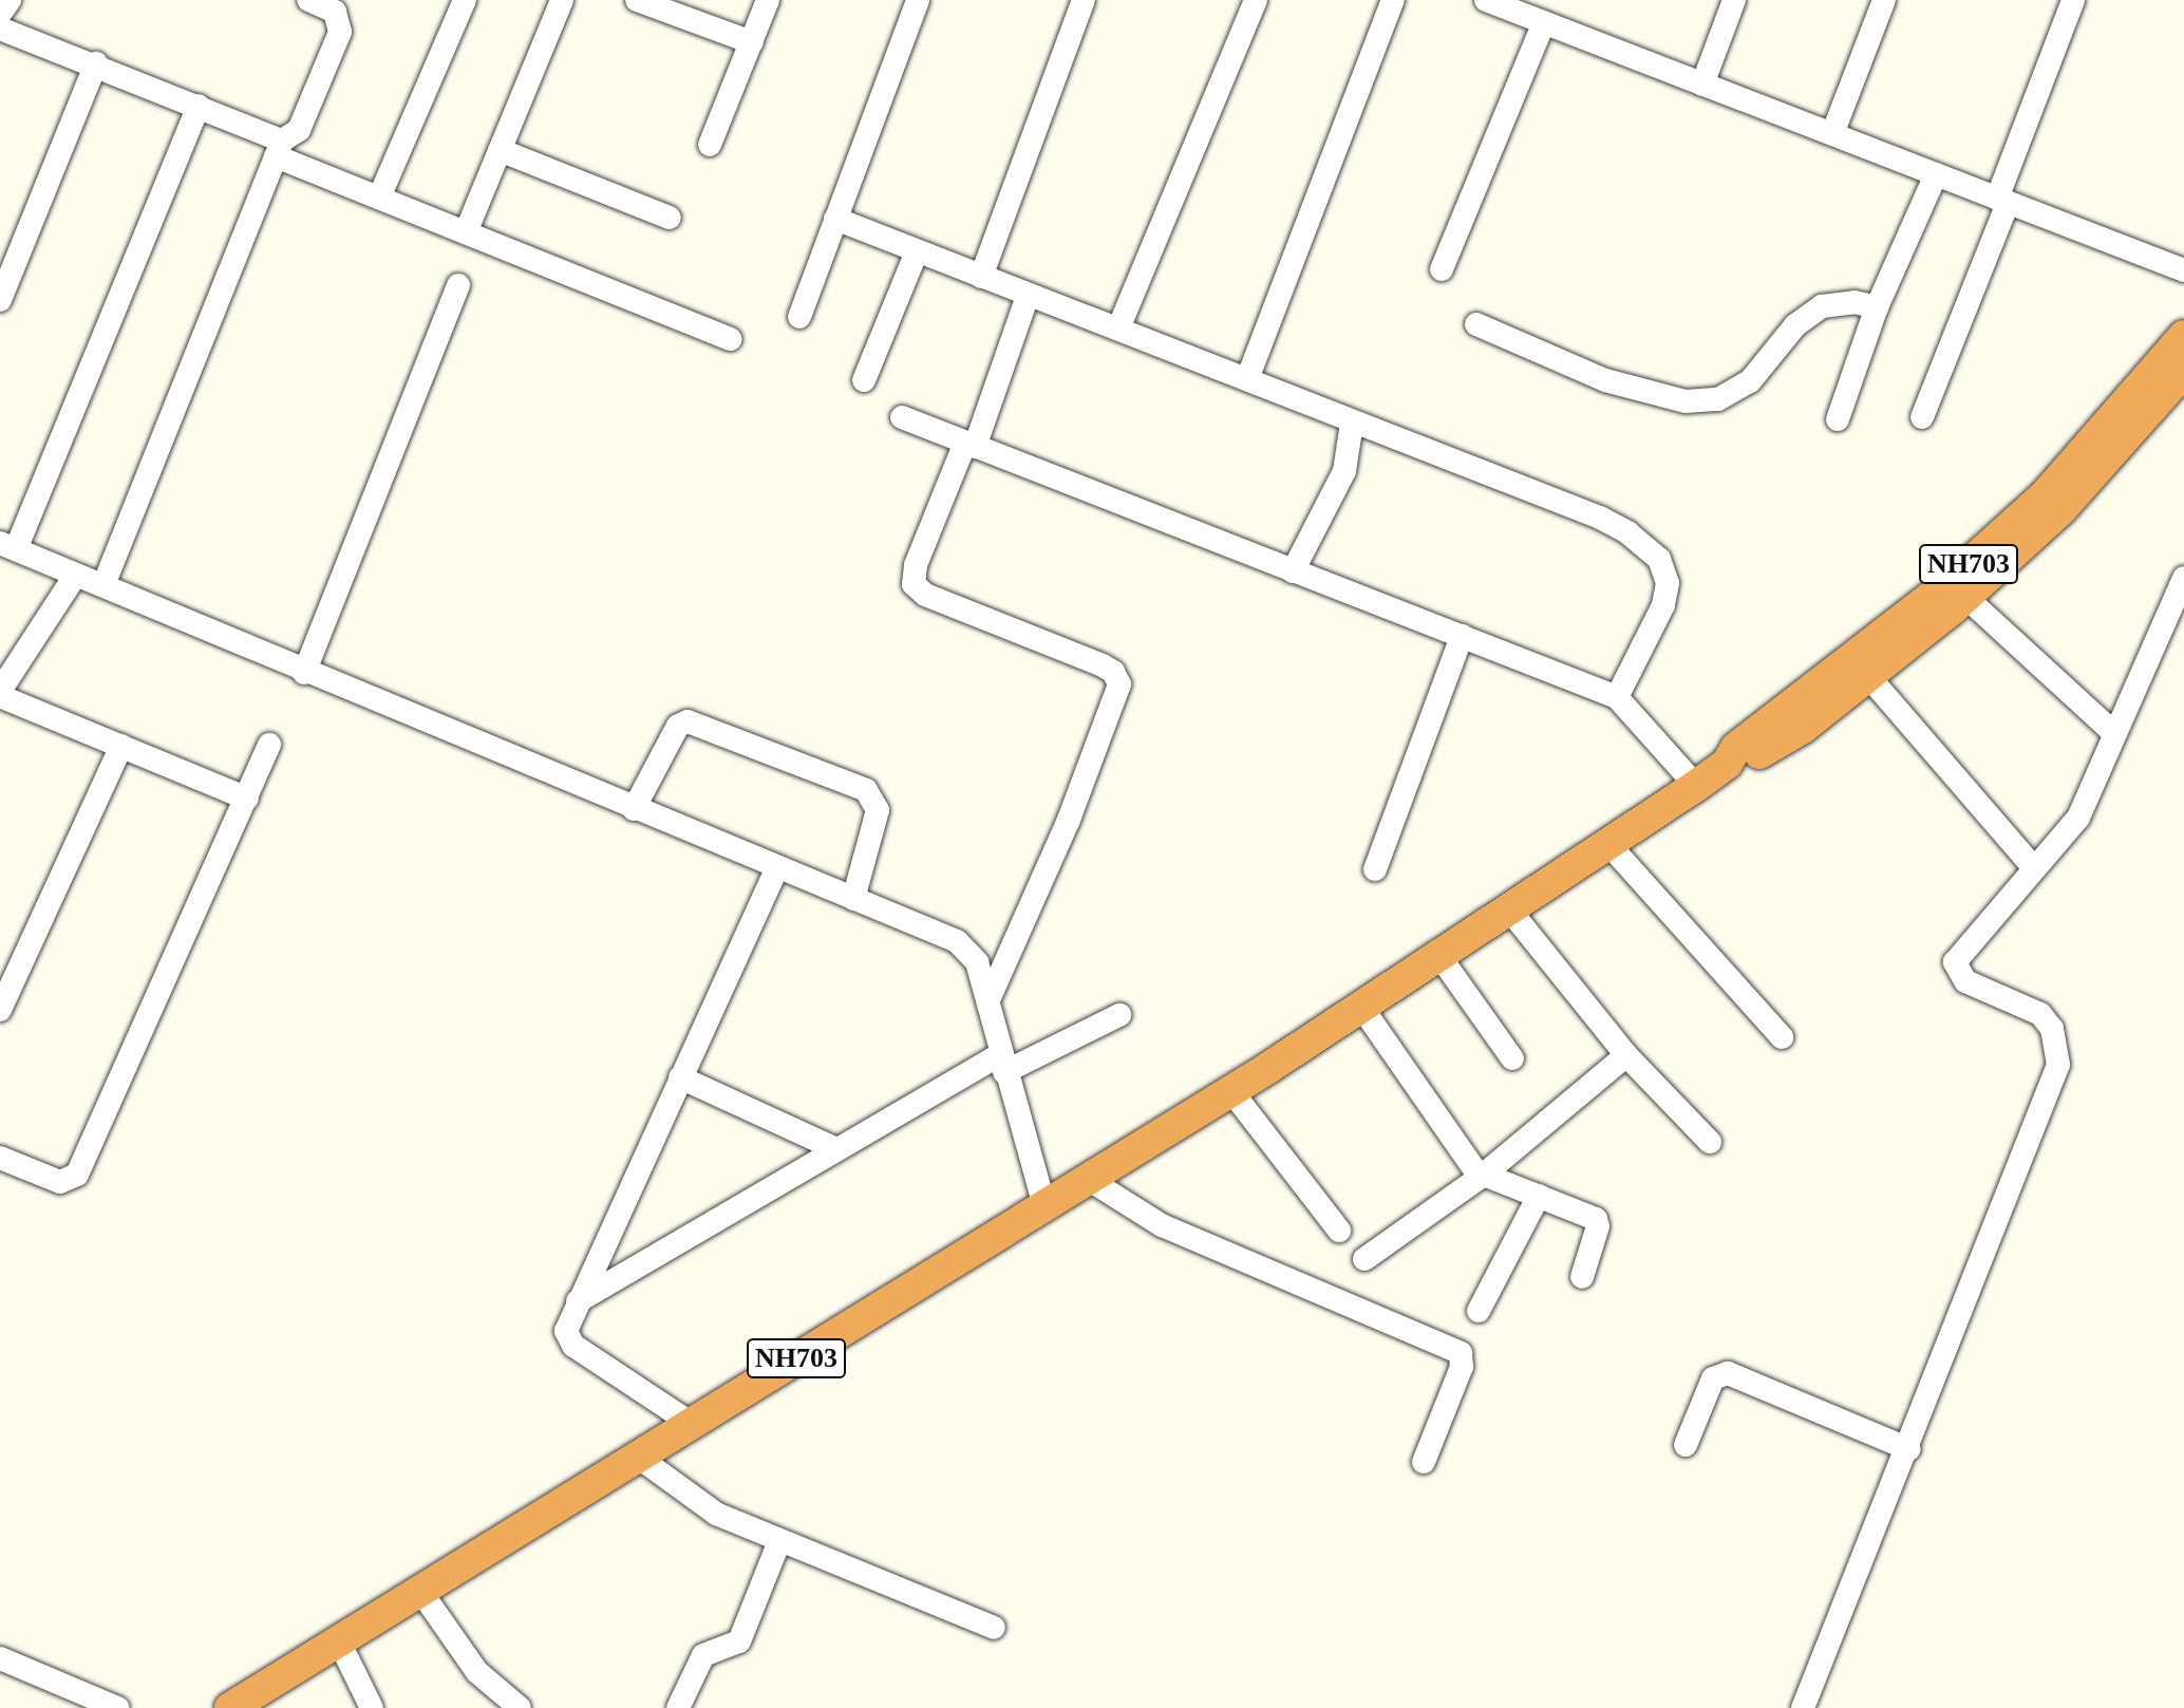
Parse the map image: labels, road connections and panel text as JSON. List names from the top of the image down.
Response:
{
  "streets": {
    "highway": ["NH703"]
  }
}
